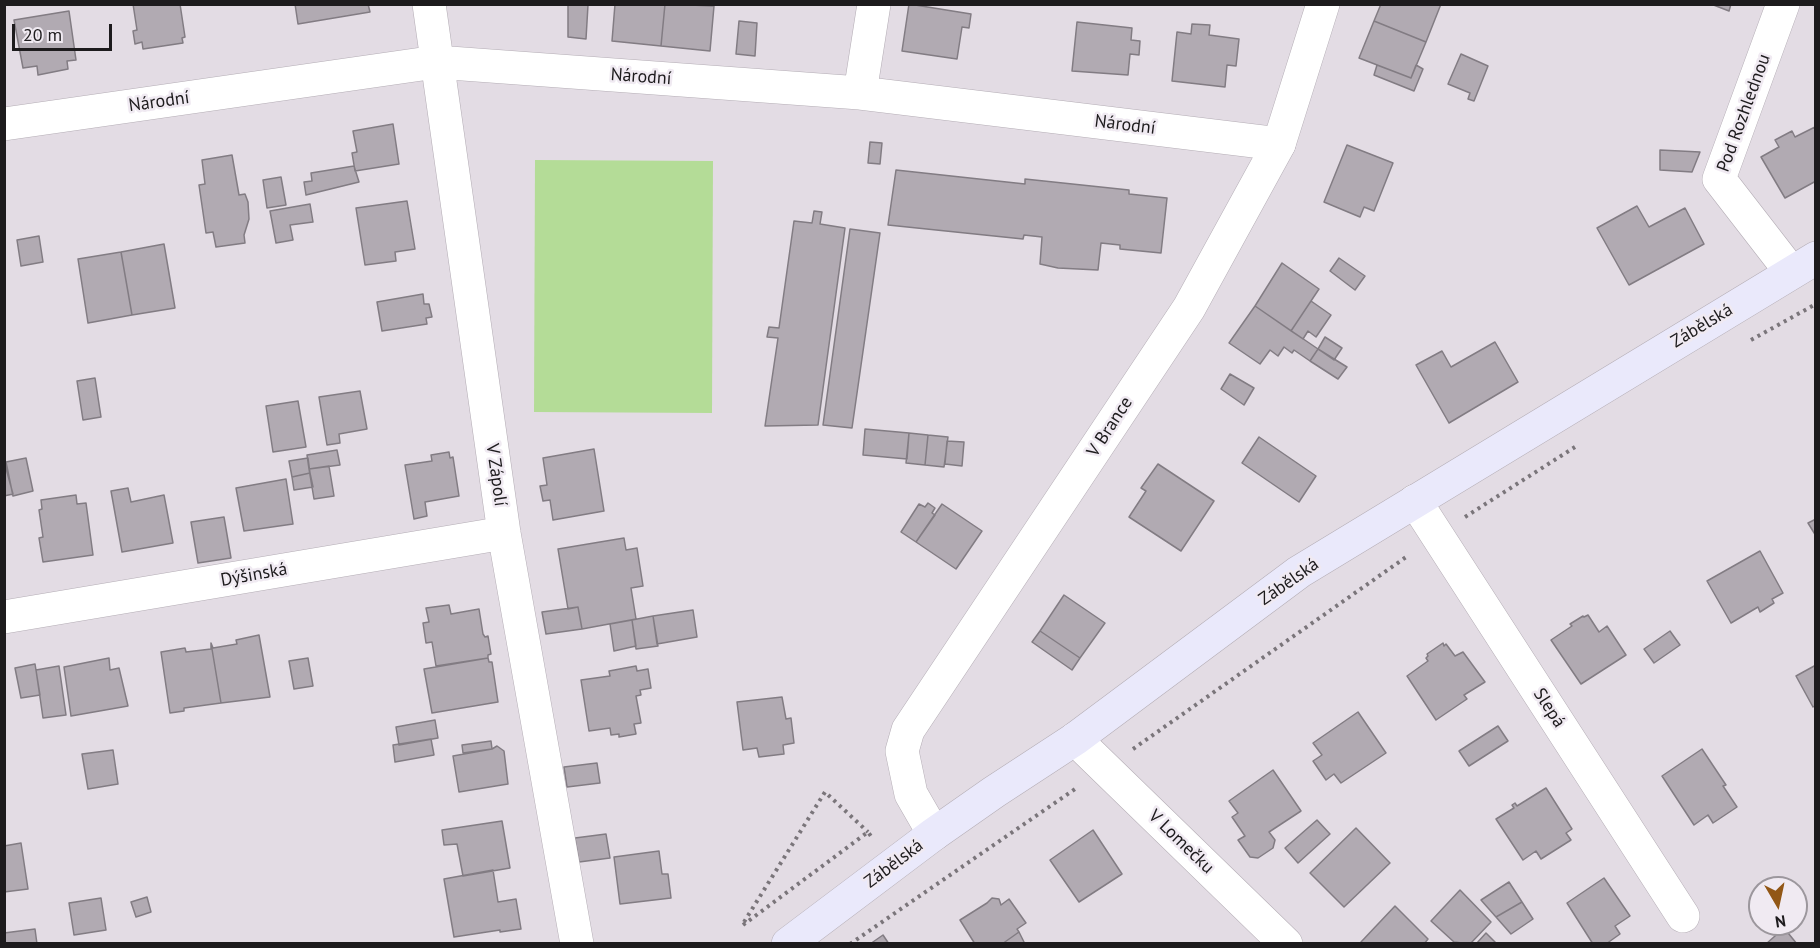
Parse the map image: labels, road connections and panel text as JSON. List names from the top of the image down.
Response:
{
  "streets": {
    "main road": ["Zábělská"],
    "street": [
      "Národní",
      "Pod Rozhlednou",
      "V Brance",
      "V Zápolí",
      "Dýšinská",
      "Slepá",
      "V Lomečku"
    ]
  },
  "crossings": [
    ["Národní", "V Brance"],
    ["Národní", "V Zápolí"],
    ["Pod Rozhlednou", "Zábělská"],
    ["Zábělská", "V Brance"],
    ["Zábělská", "Slepá"],
    ["Zábělská", "V Lomečku"],
    ["V Zápolí", "Dýšinská"]
  ],
  "scale_bar": "20 m",
  "north": "bottom"
}
